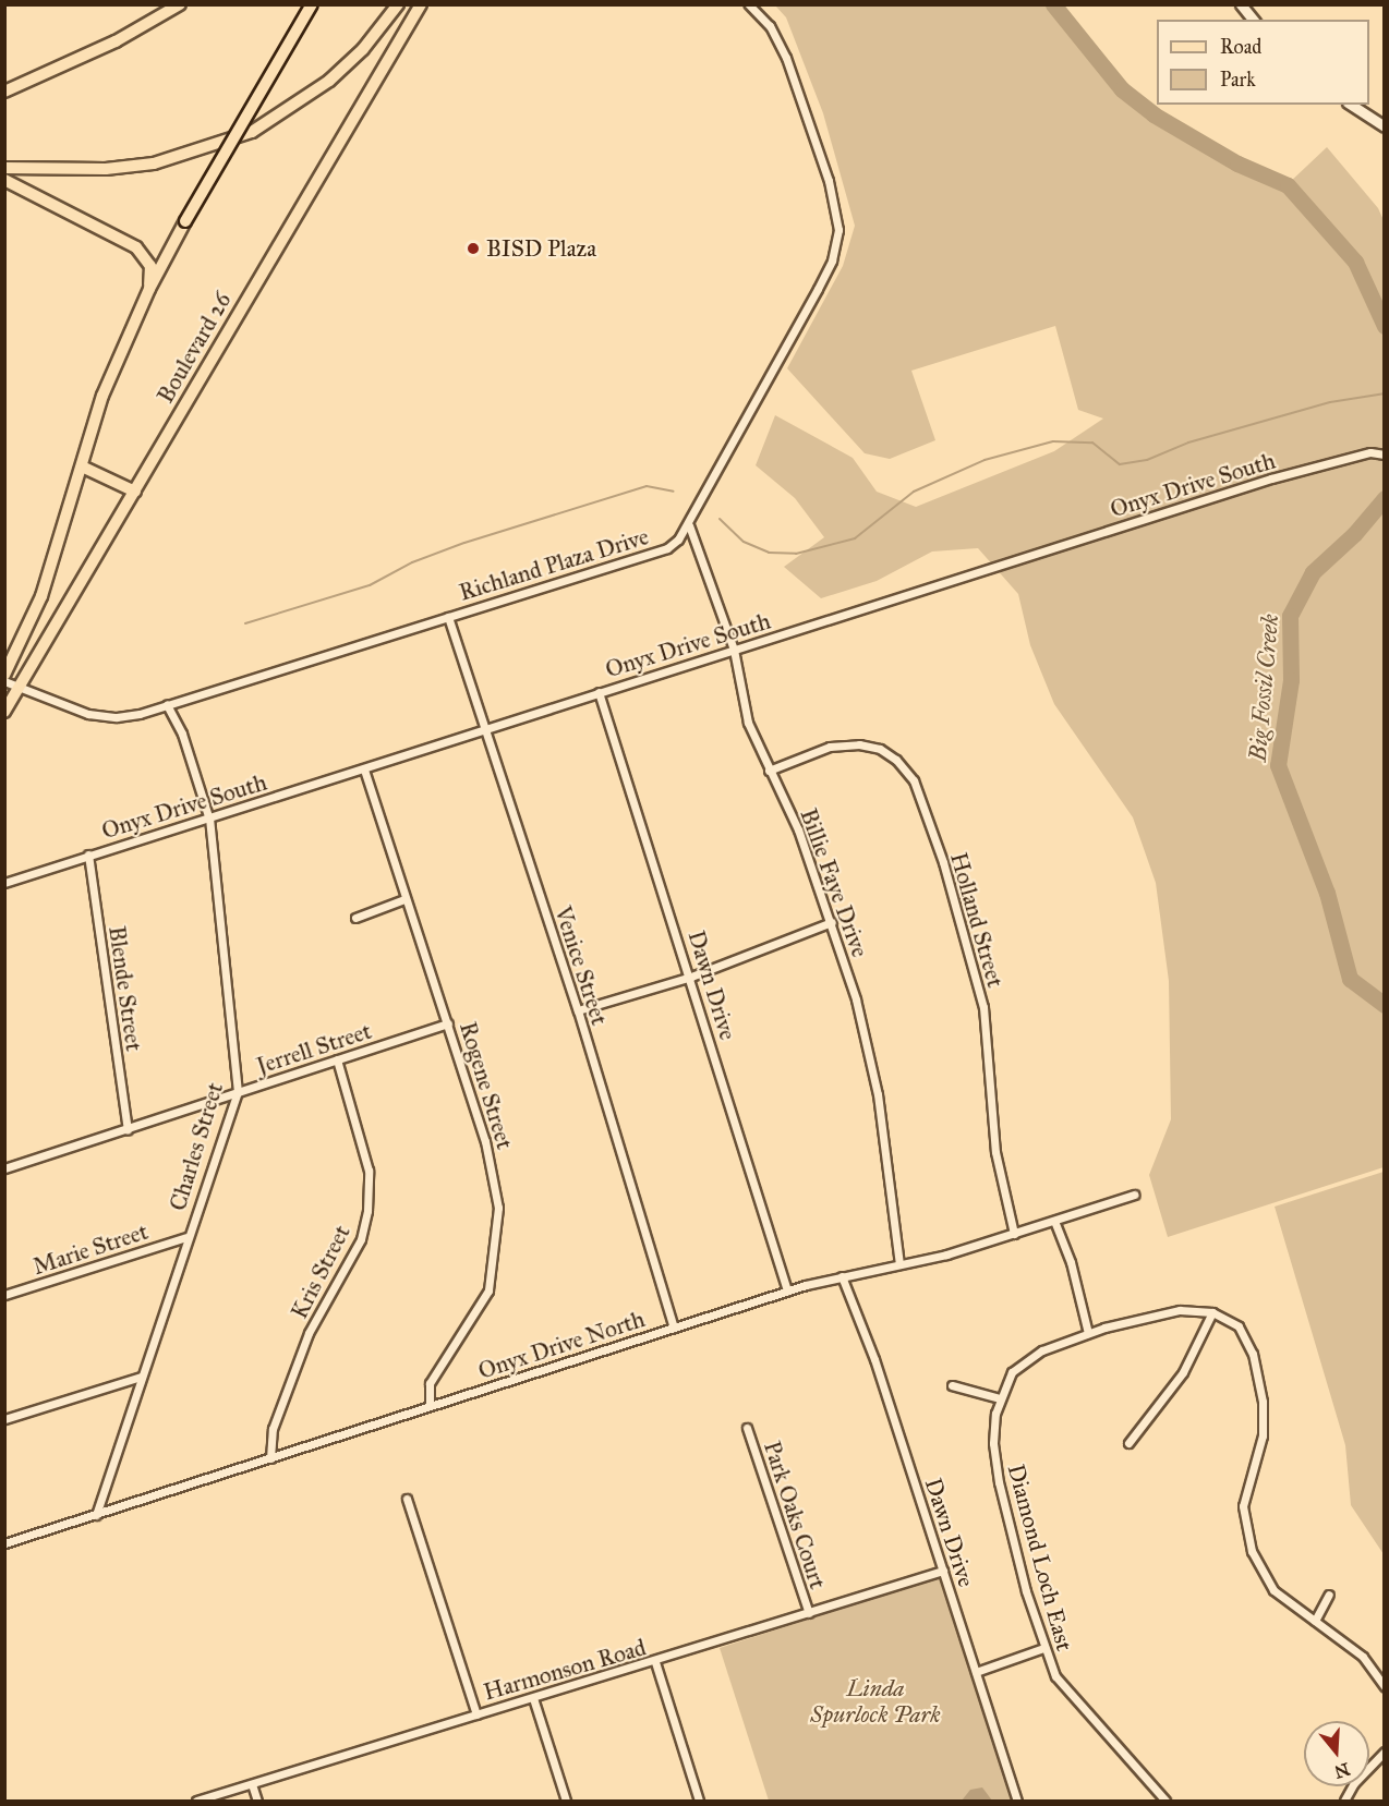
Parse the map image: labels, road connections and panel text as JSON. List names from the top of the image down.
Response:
{
  "streets": {
    "main road": ["Boulevard 26"],
    "street": [
      "Onyx Drive South",
      "Richland Plaza Drive",
      "Billie Faye Drive",
      "Holland Street",
      "Venice Street",
      "Dawn Drive",
      "Blende Street",
      "Jerrell Street",
      "Rogene Street",
      "Charles Street",
      "Marie Street",
      "Kris Street",
      "Onyx Drive North",
      "Park Oaks Court",
      "Diamond Loch East",
      "Harmonson Road"
    ]
  },
  "crossings": [
    ["Boulevard 26", "Richland Plaza Drive"],
    ["Onyx Drive South", "Billie Faye Drive"],
    ["Onyx Drive South", "Venice Street"],
    ["Onyx Drive South", "Dawn Drive"],
    ["Onyx Drive South", "Blende Street"],
    ["Onyx Drive South", "Rogene Street"],
    ["Onyx Drive South", "Charles Street"],
    ["Richland Plaza Drive", "Billie Faye Drive"],
    ["Richland Plaza Drive", "Venice Street"],
    ["Richland Plaza Drive", "Charles Street"],
    ["Billie Faye Drive", "Holland Street"],
    ["Billie Faye Drive", "Onyx Drive North"],
    ["Holland Street", "Onyx Drive North"],
    ["Venice Street", "Onyx Drive North"],
    ["Dawn Drive", "Onyx Drive North"],
    ["Dawn Drive", "Harmonson Road"],
    ["Blende Street", "Jerrell Street"],
    ["Jerrell Street", "Rogene Street"],
    ["Jerrell Street", "Charles Street"],
    ["Jerrell Street", "Kris Street"],
    ["Rogene Street", "Onyx Drive North"],
    ["Charles Street", "Marie Street"],
    ["Charles Street", "Onyx Drive North"],
    ["Kris Street", "Onyx Drive North"],
    ["Park Oaks Court", "Harmonson Road"]
  ],
  "water": ["Big Fossil Creek"],
  "parks": ["Linda Spurlock Park"],
  "places": ["BISD Plaza"],
  "legend": ["Road", "Park"],
  "north": "bottom"
}
